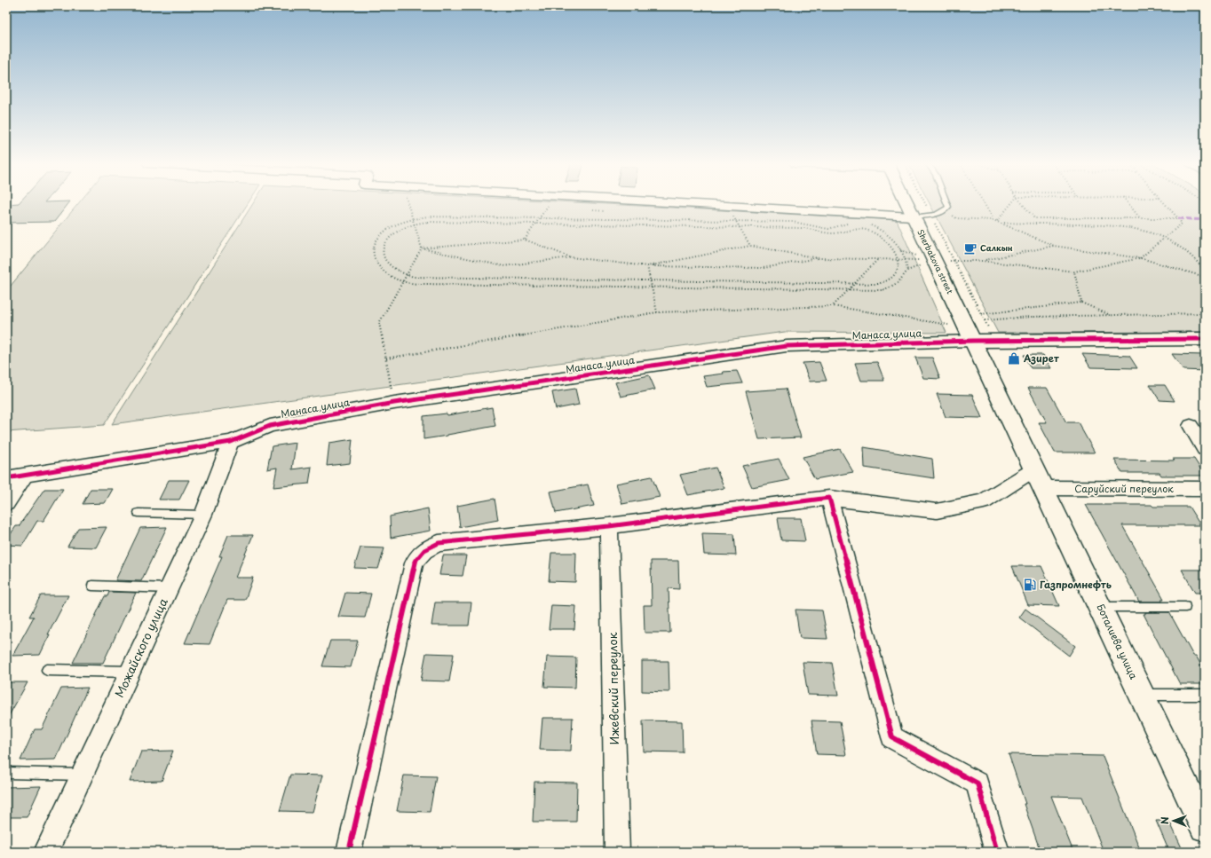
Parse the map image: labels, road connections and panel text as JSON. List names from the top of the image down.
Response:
{
  "streets": {
    "street": [
      "Sherbakova street",
      "Манаса улица",
      "Саруйский переулок",
      "Боталиева улица",
      "Можайского улица",
      "Ижевский переулок"
    ]
  },
  "crossings": [
    ["Sherbakova street", "Манаса улица"],
    ["Sherbakova street", "Боталиева улица"],
    ["Манаса улица", "Боталиева улица"],
    ["Манаса улица", "Можайского улица"],
    ["Саруйский переулок", "Боталиева улица"]
  ],
  "places": {
    "cafe": ["Салкын"],
    "shop": ["Азирет"],
    "fuel station": ["Газпромнефть"]
  },
  "north": "left"
}
